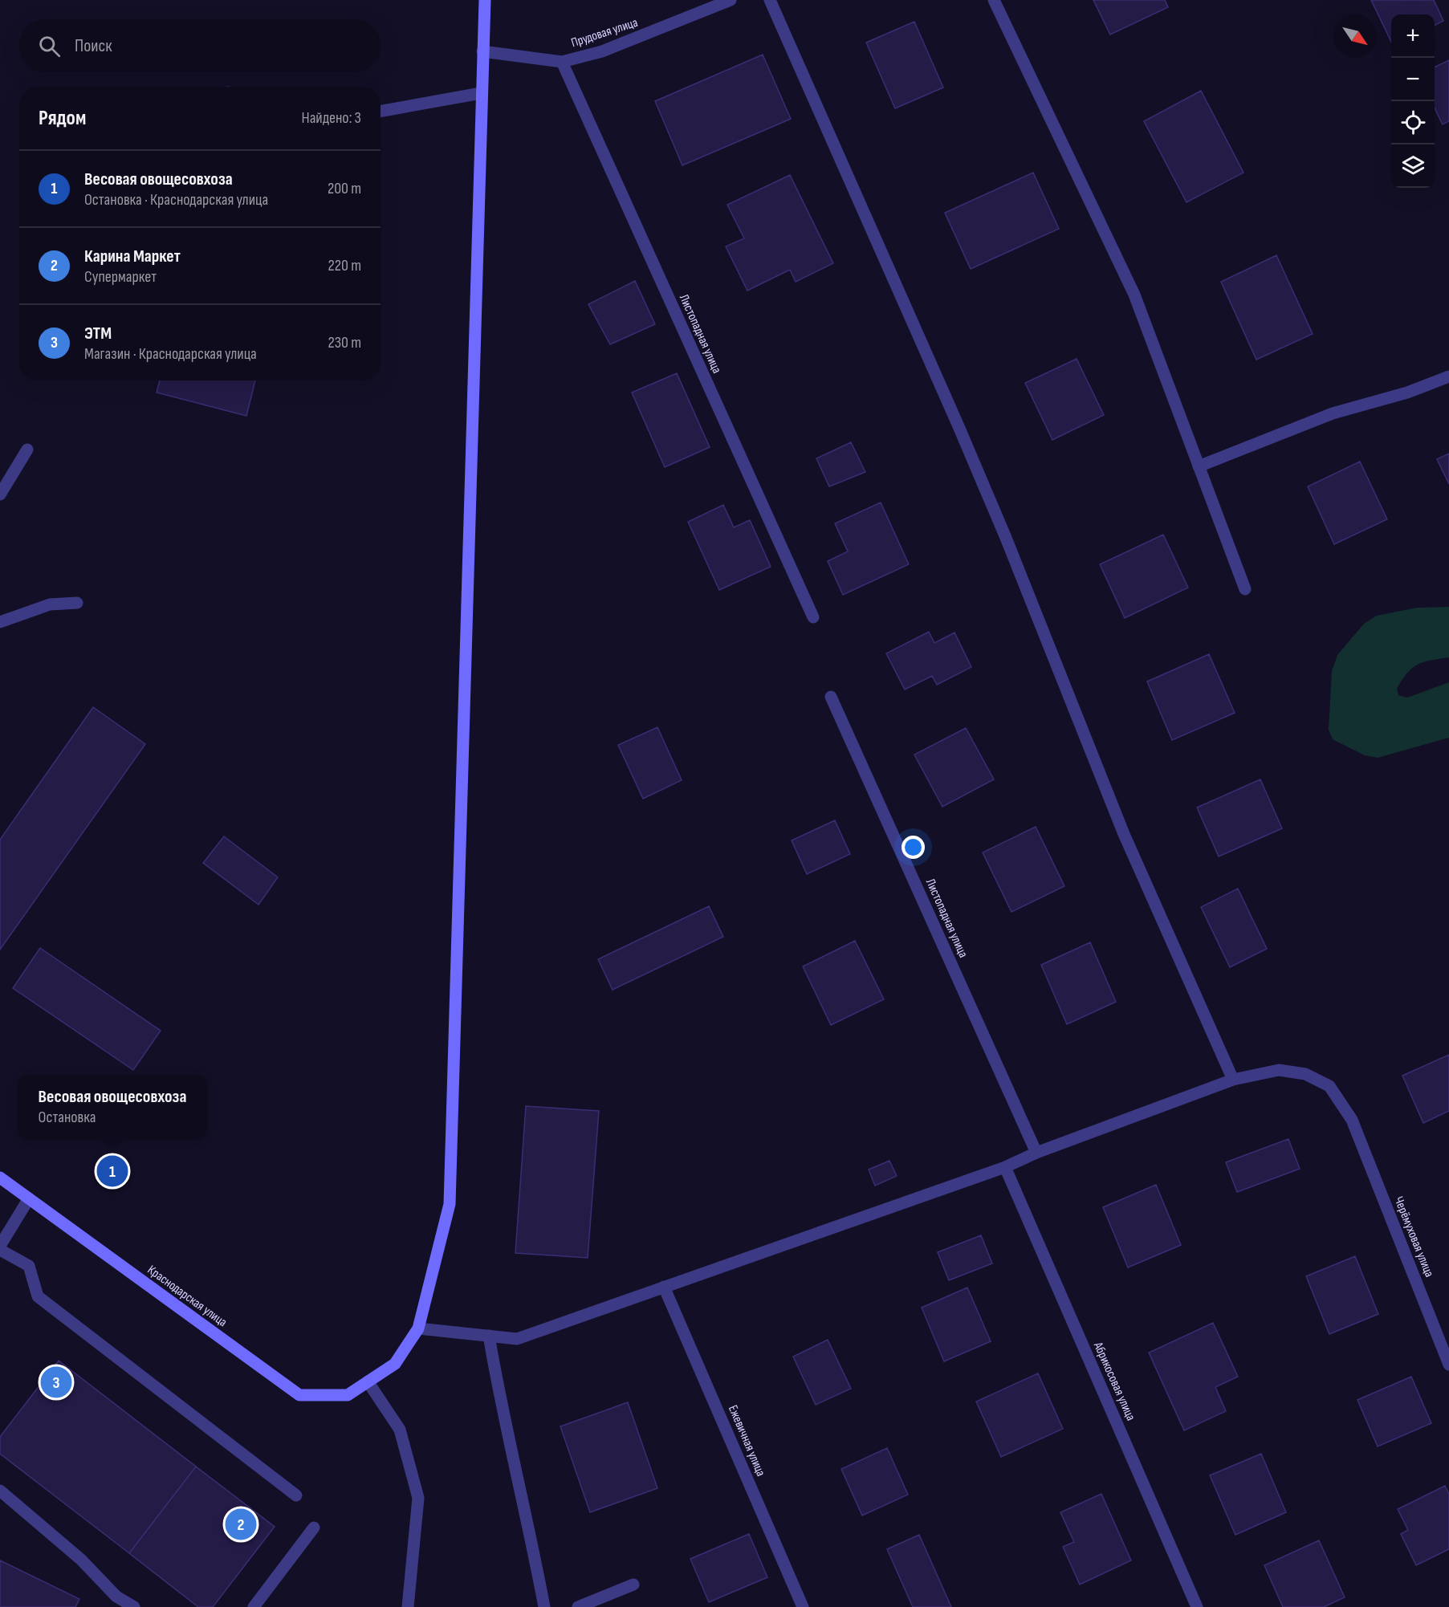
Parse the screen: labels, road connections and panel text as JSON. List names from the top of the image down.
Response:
{
  "streets": {
    "street": [
      "Прудовая улица",
      "Листопадная улица",
      "Черёмуховая улица",
      "Краснодарская улица",
      "Абрикосовая улица",
      "Ежевичная улица"
    ]
  },
  "crossings": [
    ["Прудовая улица", "Листопадная улица"],
    ["Прудовая улица", "Краснодарская улица"],
    ["Листопадная улица", "Черёмуховая улица"],
    ["Черёмуховая улица", "Краснодарская улица"],
    ["Черёмуховая улица", "Абрикосовая улица"],
    ["Черёмуховая улица", "Ежевичная улица"]
  ],
  "north": "bottom right",
  "page": {
    "map_buttons": ["+", "−"],
    "search": "Поиск",
    "heading": ["Рядом", "Найдено: 3"],
    "list": [
      {
        "mark": "1",
        "name": "Весовая овощесовхоза",
        "note": "Остановка · Краснодарская улица",
        "value": "200 m"
      },
      {
        "mark": "2",
        "name": "Карина Маркет",
        "note": "Супермаркет",
        "value": "220 m"
      },
      {
        "mark": "3",
        "name": "ЭТМ",
        "note": "Магазин · Краснодарская улица",
        "value": "230 m"
      }
    ],
    "popup": ["Весовая овощесовхоза", "Остановка"],
    "pins": ["1", "3", "2"]
  }
}
